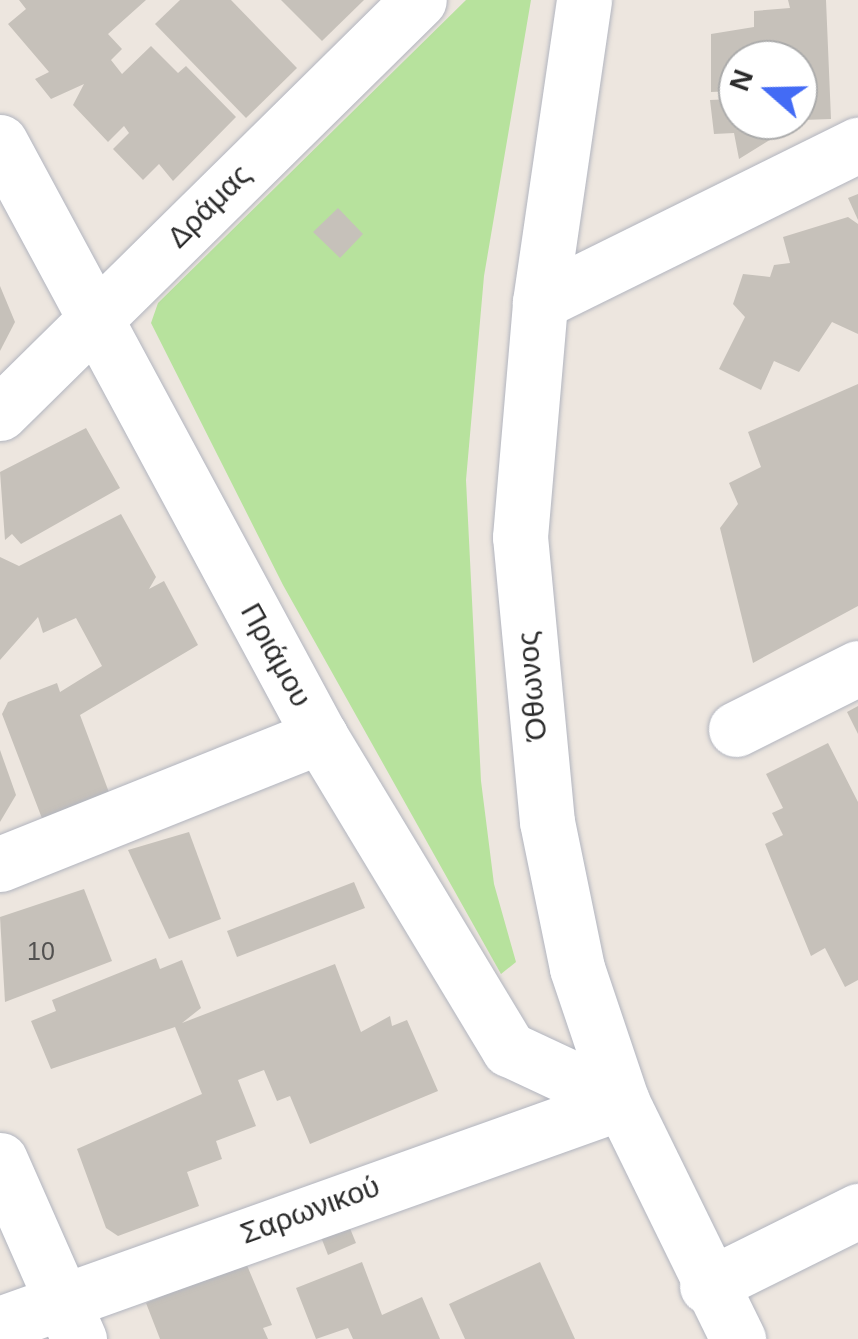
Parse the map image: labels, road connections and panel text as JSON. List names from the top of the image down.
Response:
{
  "streets": {
    "street": [
      "Δράμας",
      "Πριάμου",
      "Όθωνος",
      "Σαρωνικού"
    ]
  },
  "crossings": [
    ["Δράμας", "Πριάμου"],
    ["Πριάμου", "Όθωνος"],
    ["Πριάμου", "Σαρωνικού"],
    ["Όθωνος", "Σαρωνικού"]
  ],
  "house_numbers": ["10"],
  "north": "left"
}
